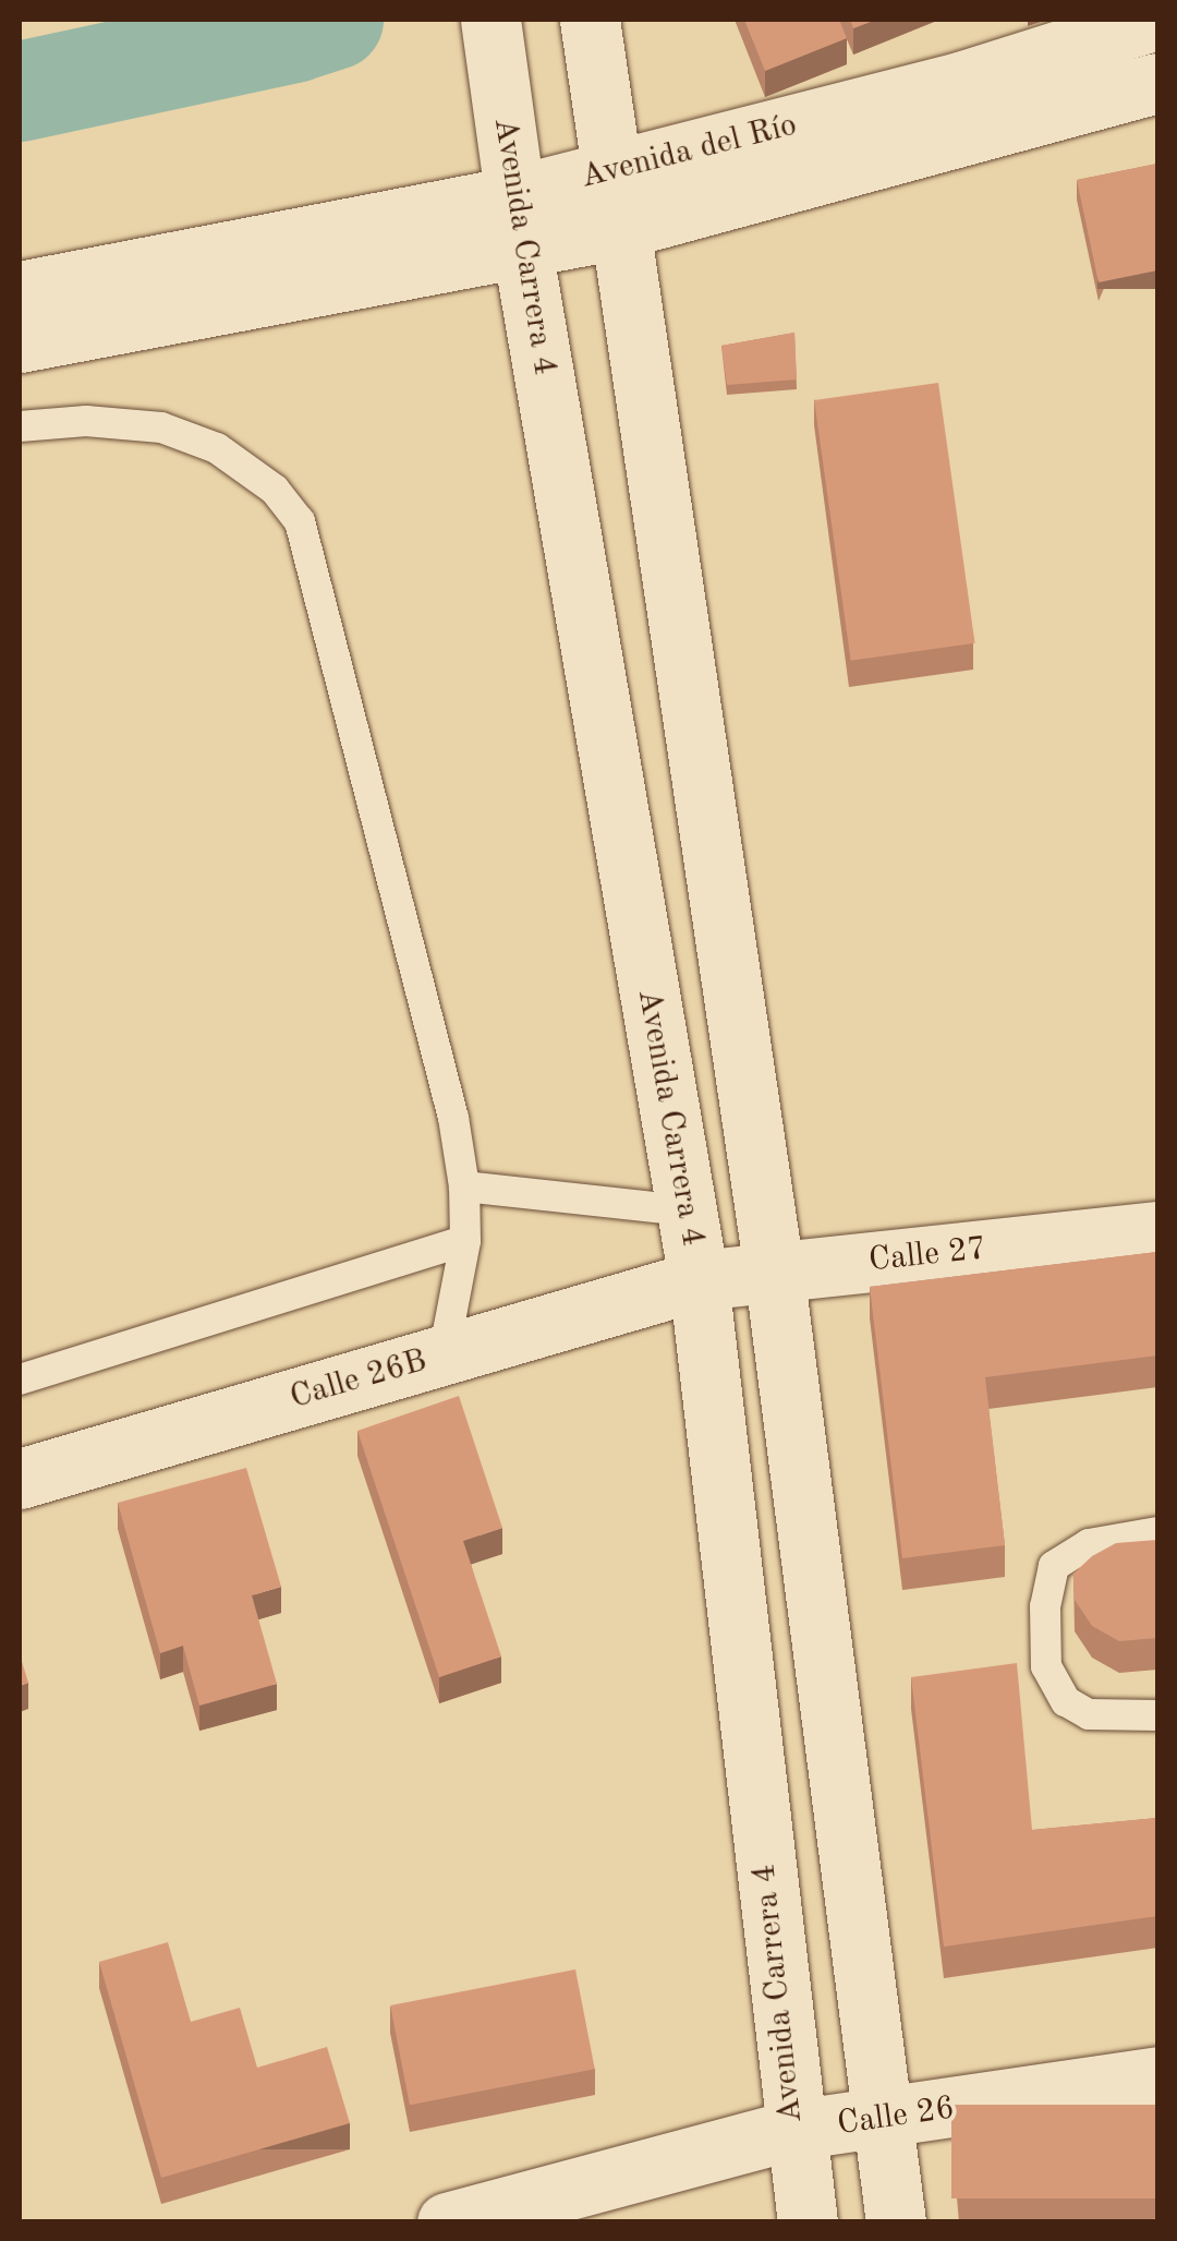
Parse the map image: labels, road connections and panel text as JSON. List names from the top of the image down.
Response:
{
  "streets": {
    "main road": [
      "Avenida del Río",
      "Avenida Carrera 4",
      "Calle 27",
      "Calle 26B",
      "Calle 26"
    ]
  },
  "crossings": [
    ["Avenida del Río", "Avenida Carrera 4"],
    ["Avenida Carrera 4", "Calle 27"],
    ["Avenida Carrera 4", "Calle 26B"],
    ["Avenida Carrera 4", "Calle 26"],
    ["Calle 27", "Calle 26B"]
  ]
}
